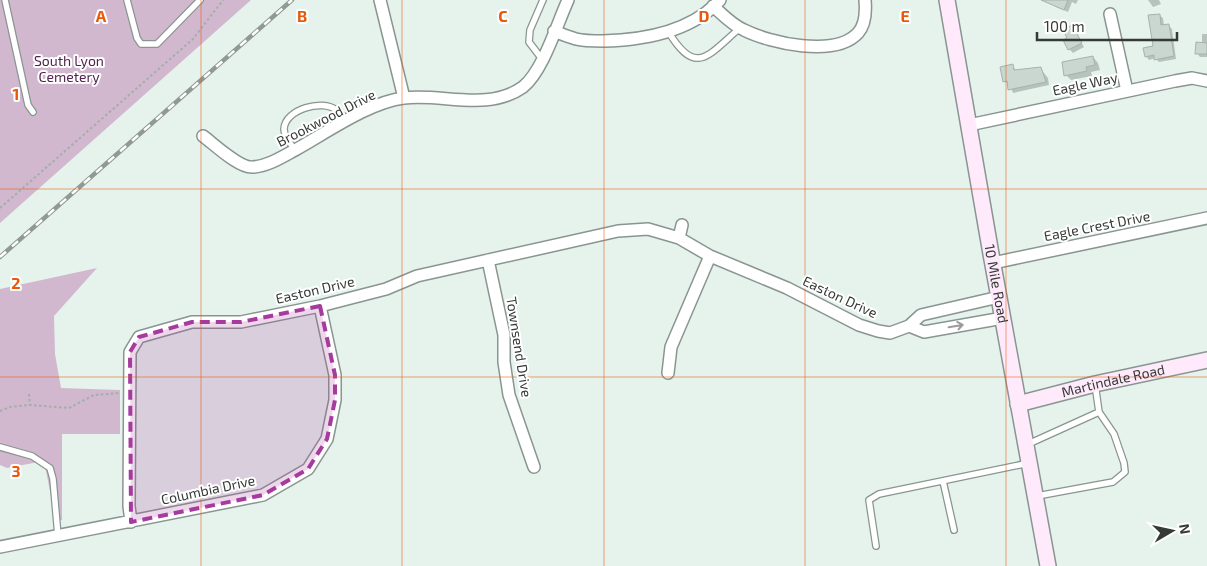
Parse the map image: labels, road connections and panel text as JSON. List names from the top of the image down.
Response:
{
  "streets": {
    "main road": ["10 Mile Road", "Martindale Road"],
    "street": [
      "Eagle Way",
      "Brookwood Drive",
      "Eagle Crest Drive",
      "Easton Drive",
      "Townsend Drive",
      "Columbia Drive"
    ]
  },
  "crossings": [
    ["Eagle Way", "10 Mile Road"],
    ["Eagle Crest Drive", "10 Mile Road"],
    ["10 Mile Road", "Easton Drive"],
    ["10 Mile Road", "Martindale Road"],
    ["Easton Drive", "Townsend Drive"],
    ["Easton Drive", "Columbia Drive"]
  ],
  "parks": ["South Lyon Cemetery"],
  "scale_bar": "100 m",
  "north": "right",
  "grid": {
    "columns": [
      "A",
      "B",
      "C",
      "D",
      "E"
    ],
    "rows": ["1", "2", "3"]
  }
}
